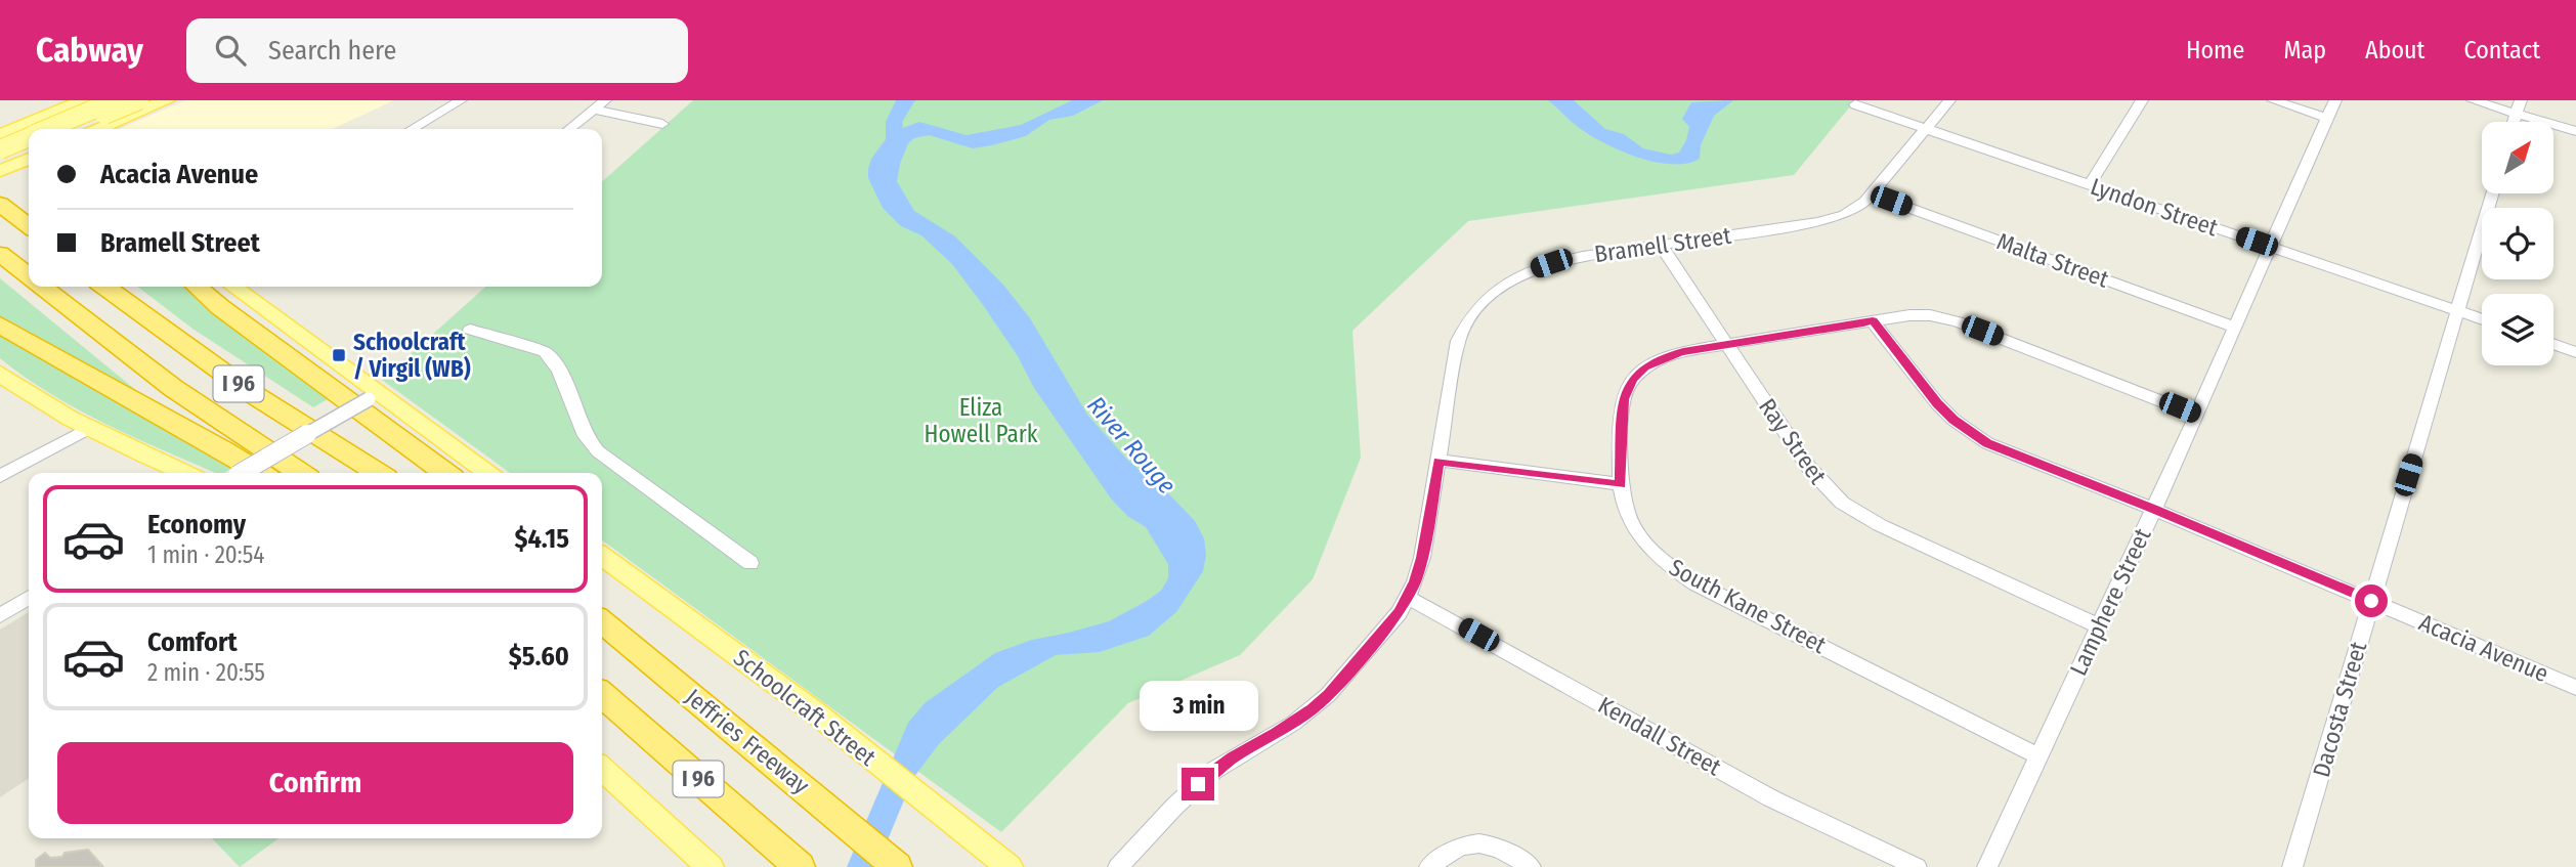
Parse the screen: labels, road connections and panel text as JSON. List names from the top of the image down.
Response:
{
  "streets": {
    "highway": ["I 96", "Jeffries Freeway"],
    "main road": ["Schoolcraft Street"],
    "street": [
      "Lyndon Street",
      "Bramell Street",
      "Malta Street",
      "Ray Street",
      "Lamphere Street",
      "South Kane Street",
      "Acacia Avenue",
      "Dacosta Street",
      "Kendall Street"
    ]
  },
  "crossings": [
    ["Lyndon Street", "Bramell Street"],
    ["Lyndon Street", "Lamphere Street"],
    ["Lyndon Street", "Dacosta Street"],
    ["Bramell Street", "Malta Street"],
    ["Bramell Street", "Ray Street"],
    ["Bramell Street", "Kendall Street"],
    ["Malta Street", "Lamphere Street"],
    ["Ray Street", "Lamphere Street"],
    ["Ray Street", "South Kane Street"],
    ["Lamphere Street", "South Kane Street"],
    ["Lamphere Street", "Acacia Avenue"],
    ["South Kane Street", "Acacia Avenue"],
    ["Acacia Avenue", "Dacosta Street"]
  ],
  "water": ["River Rouge"],
  "parks": ["Eliza Howell Park"],
  "places": {
    "transit": ["Schoolcraft / Virgil (WB)"]
  },
  "north": "top right",
  "page": {
    "header": "Cabway",
    "search": "Search here",
    "nav": [
      "Home",
      "Map",
      "About",
      "Contact"
    ],
    "banner": ["Acacia Avenue", "Bramell Street"],
    "list": [
      {
        "name": "Economy",
        "note": "1 min · 20:54",
        "value": "$4.15"
      },
      {
        "name": "Comfort",
        "note": "2 min · 20:55",
        "value": "$5.60"
      }
    ],
    "bubble": "3 min",
    "buttons": "Confirm"
  }
}
